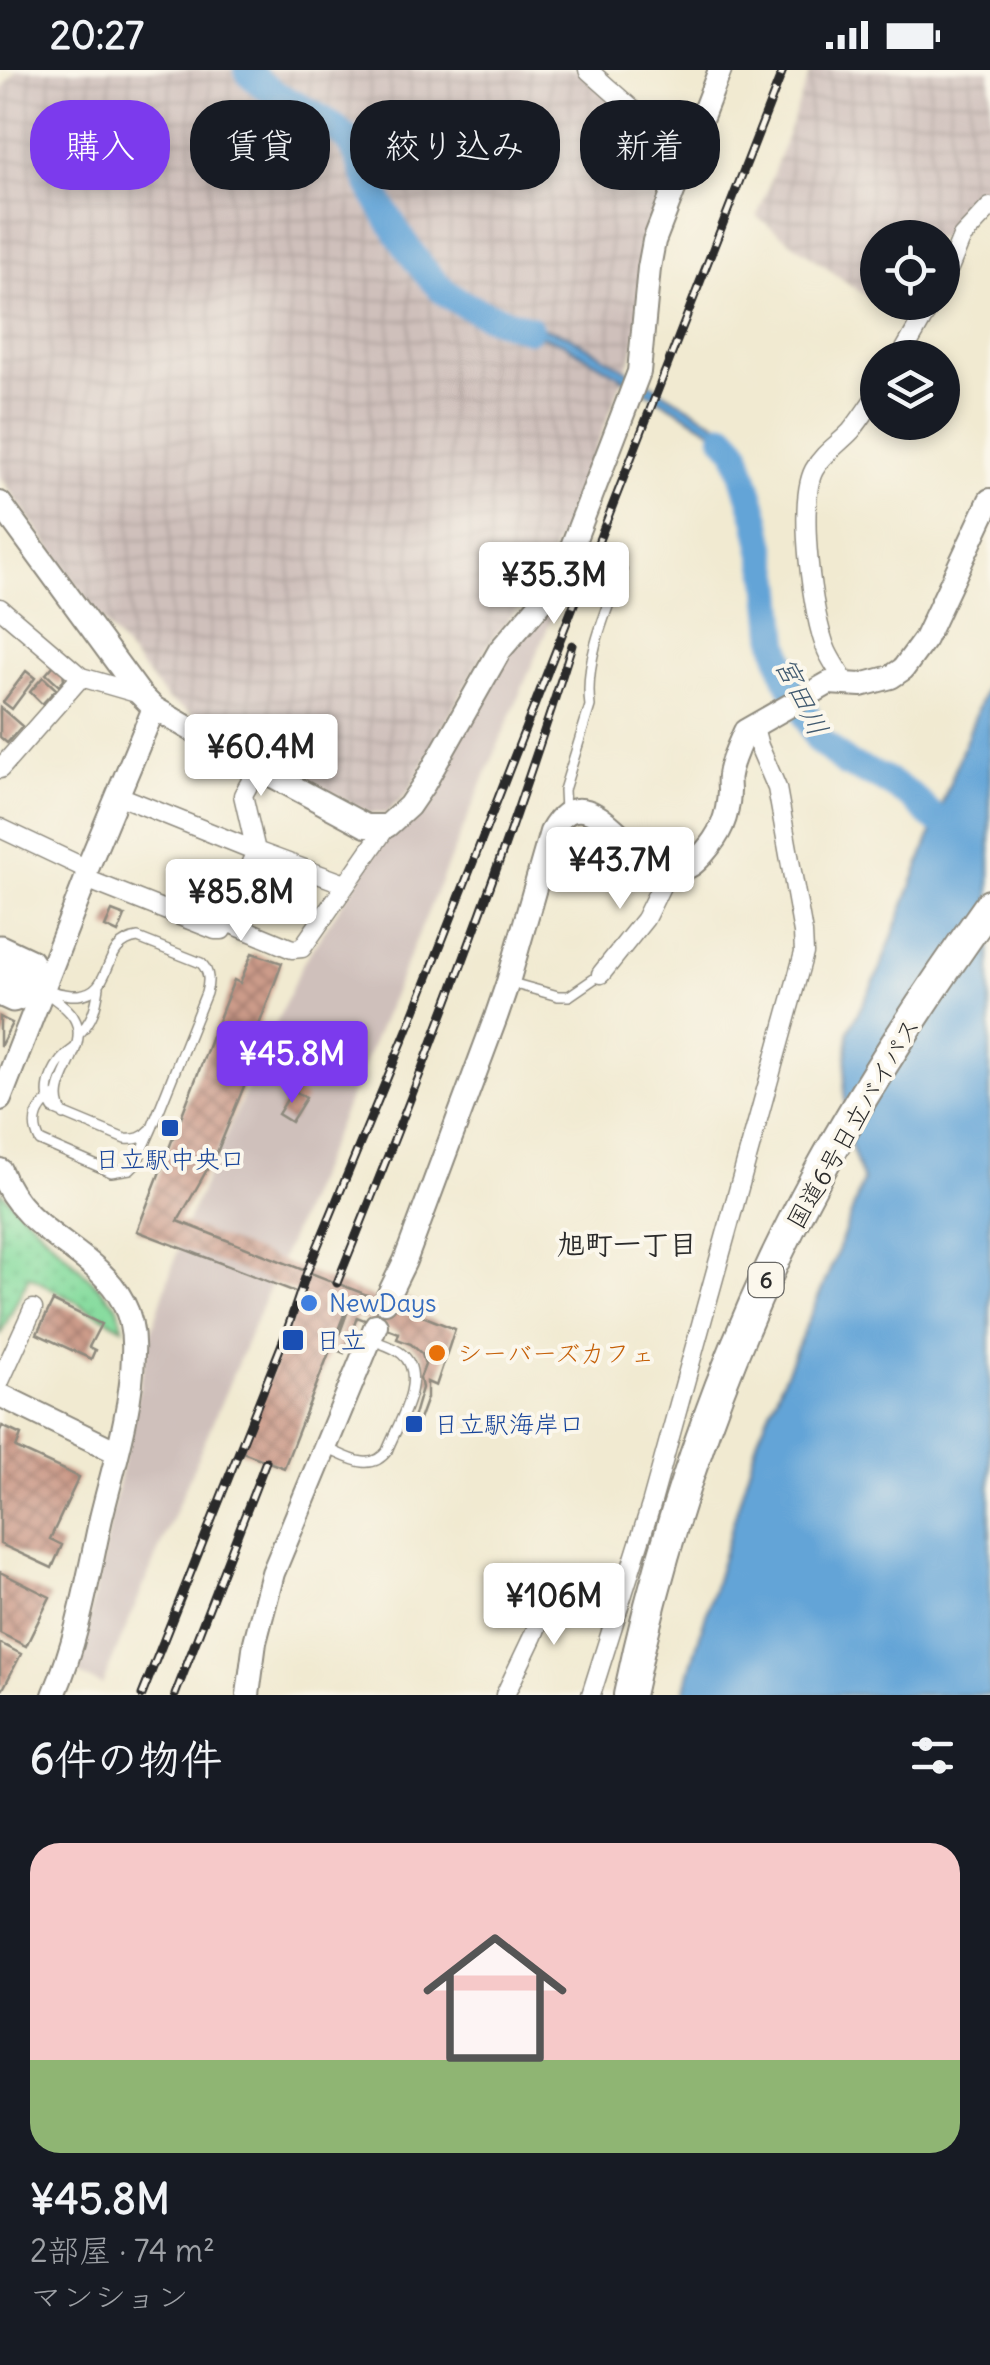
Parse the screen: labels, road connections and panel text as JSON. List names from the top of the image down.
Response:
{
  "streets": {
    "highway": ["国道6号日立バイパス", "6"]
  },
  "districts": ["旭町一丁目"],
  "water": ["宮田川"],
  "places": {
    "transit": ["日立駅中央口", "日立", "日立駅海岸口"],
    "other": ["NewDays", "シーバーズカフェ"]
  },
  "page": {
    "status": "20:27",
    "chip": [
      "購入",
      "賃貸",
      "絞り込み",
      "新着"
    ],
    "price": [
      "¥35.3M",
      "¥60.4M",
      "¥43.7M",
      "¥85.8M",
      "¥45.8M",
      "¥106M"
    ],
    "heading": "6件の物件",
    "list": [
      {
        "name": "¥45.8M",
        "note": "2部屋 · 74 m² · マンション"
      }
    ]
  }
}
